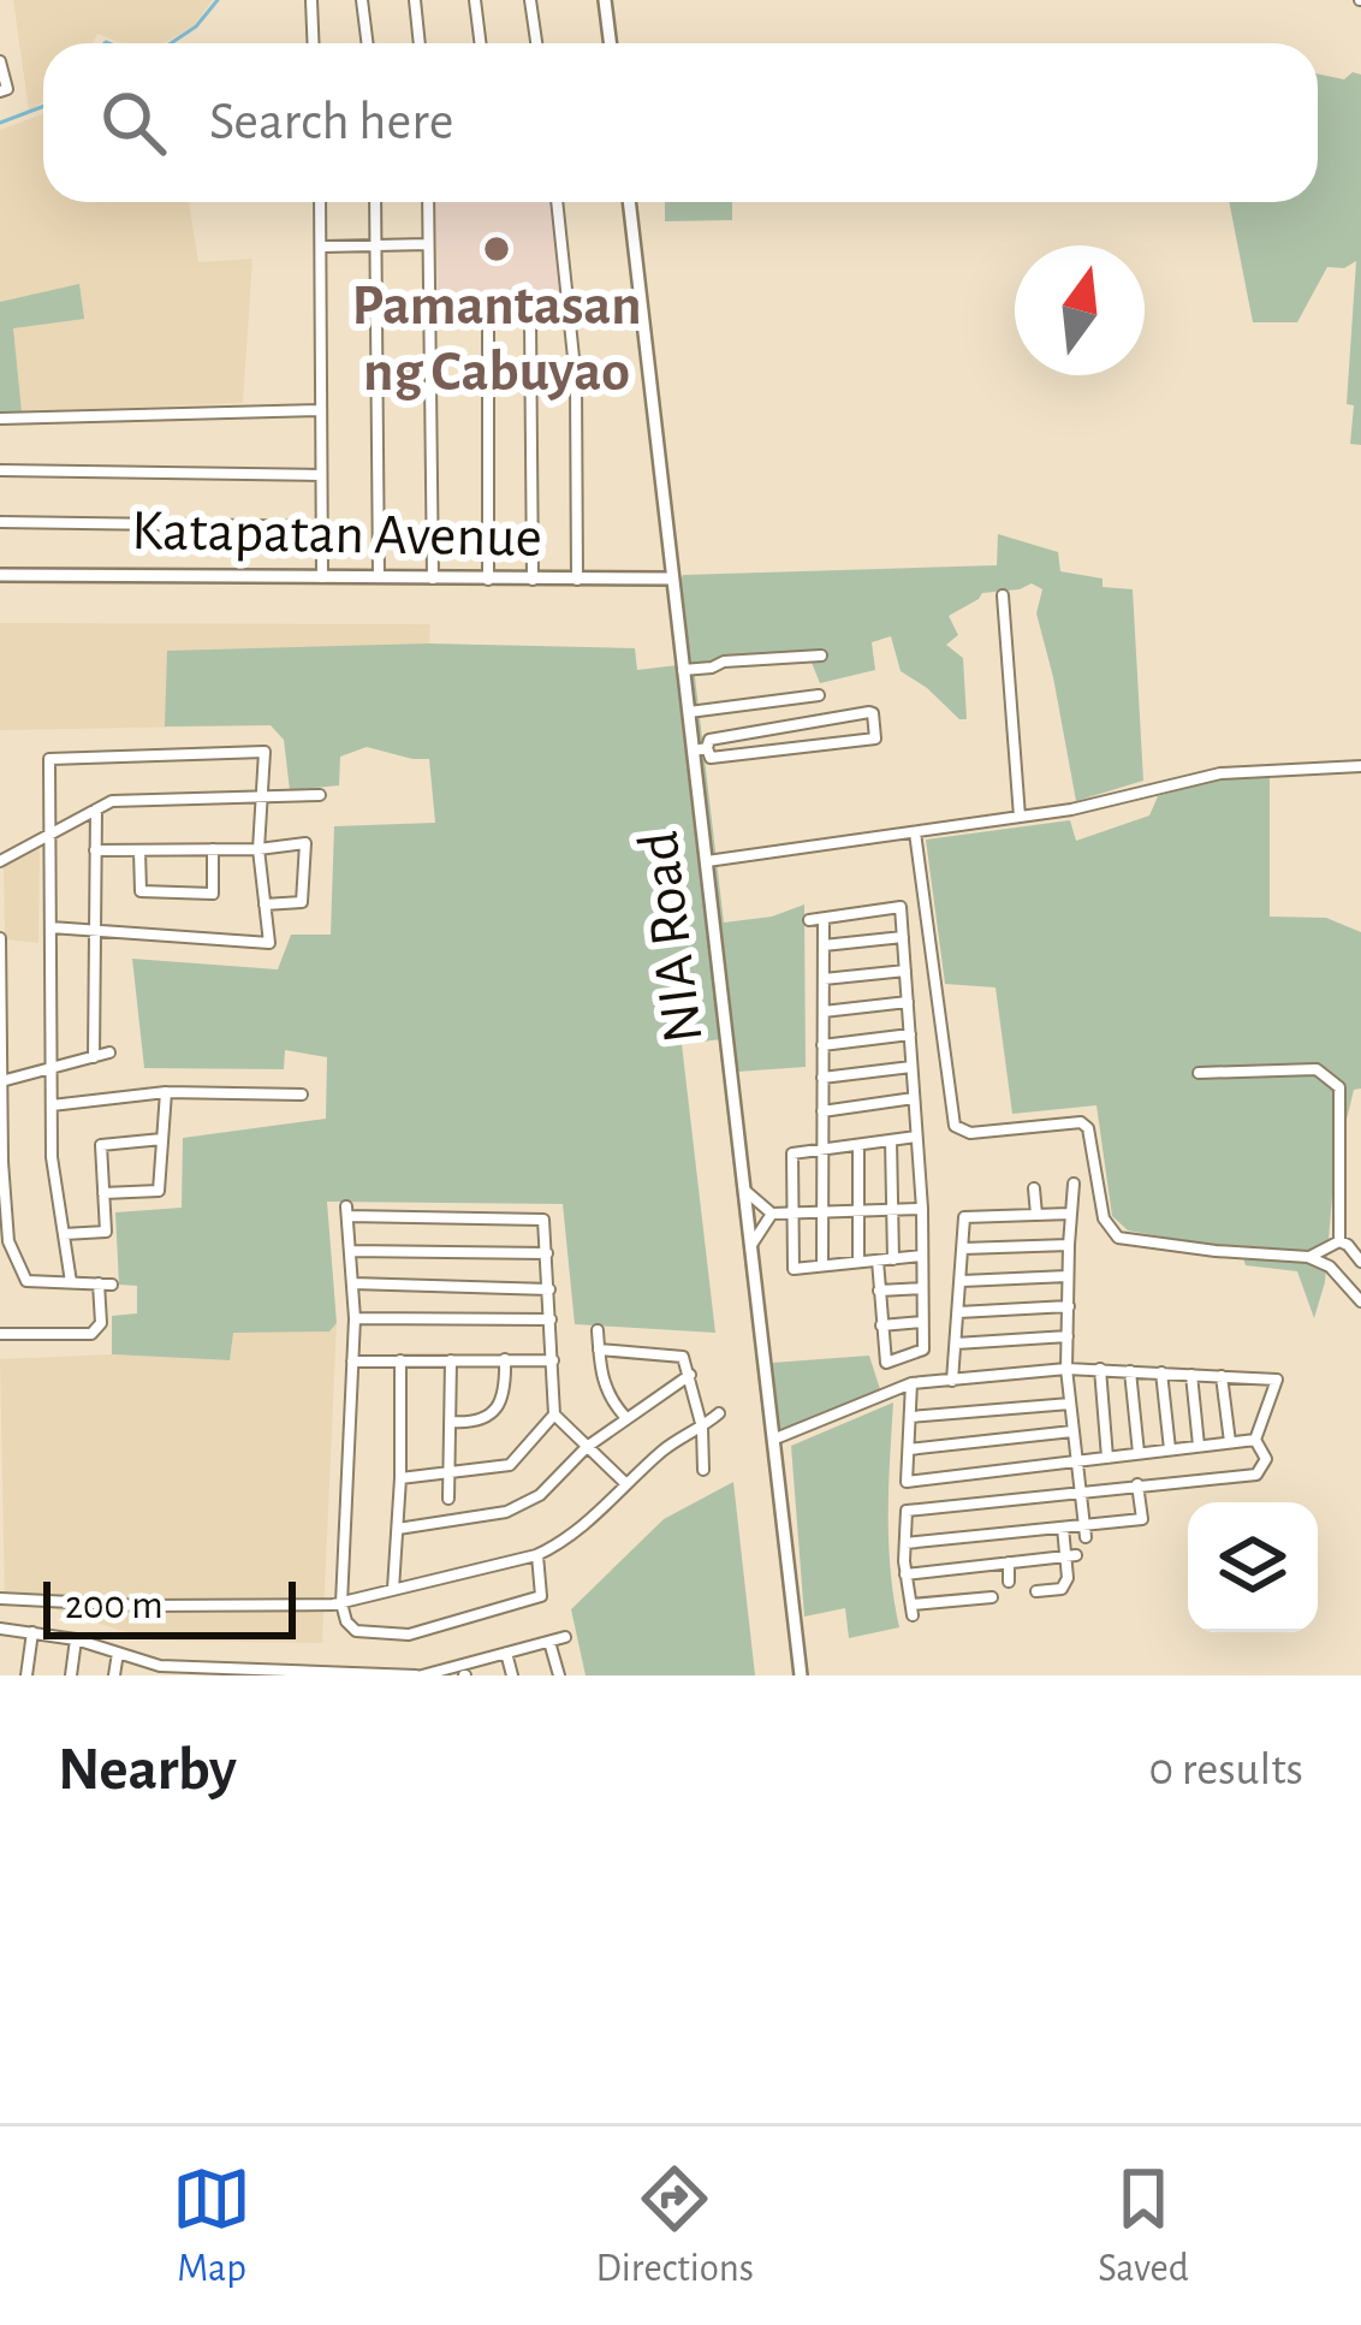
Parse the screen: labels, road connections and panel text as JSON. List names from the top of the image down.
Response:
{
  "streets": {
    "street": ["Katapatan Avenue", "NIA Road"]
  },
  "crossings": [
    ["Katapatan Avenue", "NIA Road"]
  ],
  "places": ["Pamantasan ng Cabuyao"],
  "scale_bar": "200 m",
  "north": "top",
  "page": {
    "search": "Search here",
    "scale": "200 m",
    "heading": ["Nearby", "0 results"],
    "nav": ["Map", "Directions", "Saved"]
  }
}
